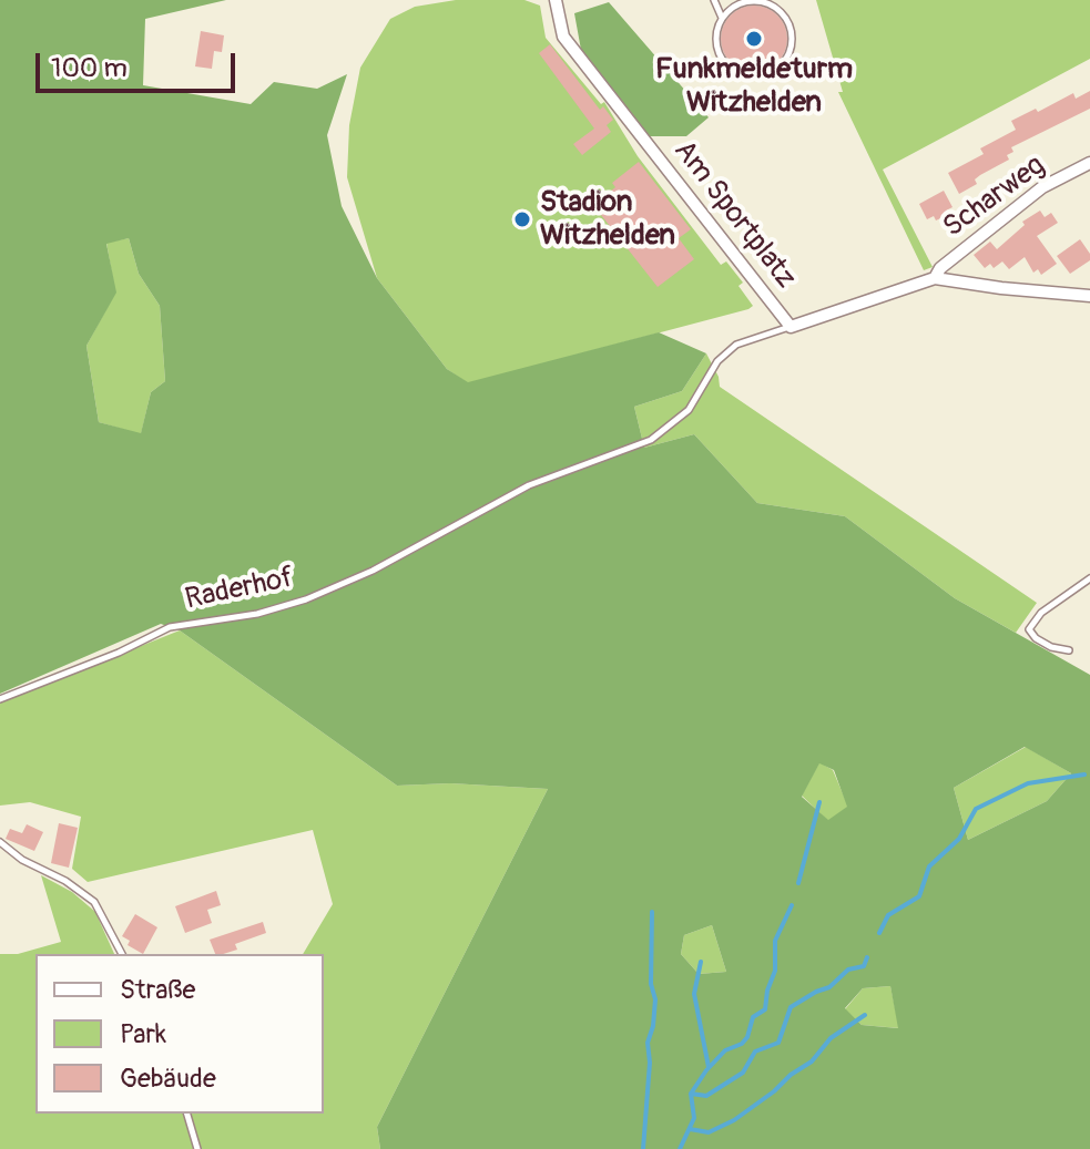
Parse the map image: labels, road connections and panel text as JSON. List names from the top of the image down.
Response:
{
  "streets": {
    "street": ["Scharweg", "Am Sportplatz"],
    "lane": ["Raderhof"]
  },
  "crossings": [
    ["Scharweg", "Am Sportplatz"],
    ["Scharweg", "Raderhof"],
    ["Am Sportplatz", "Raderhof"]
  ],
  "places": ["Funkmeldeturm Witzhelden", "Stadion Witzhelden"],
  "legend": ["Straße", "Park", "Gebäude"],
  "scale_bar": "100 m"
}
